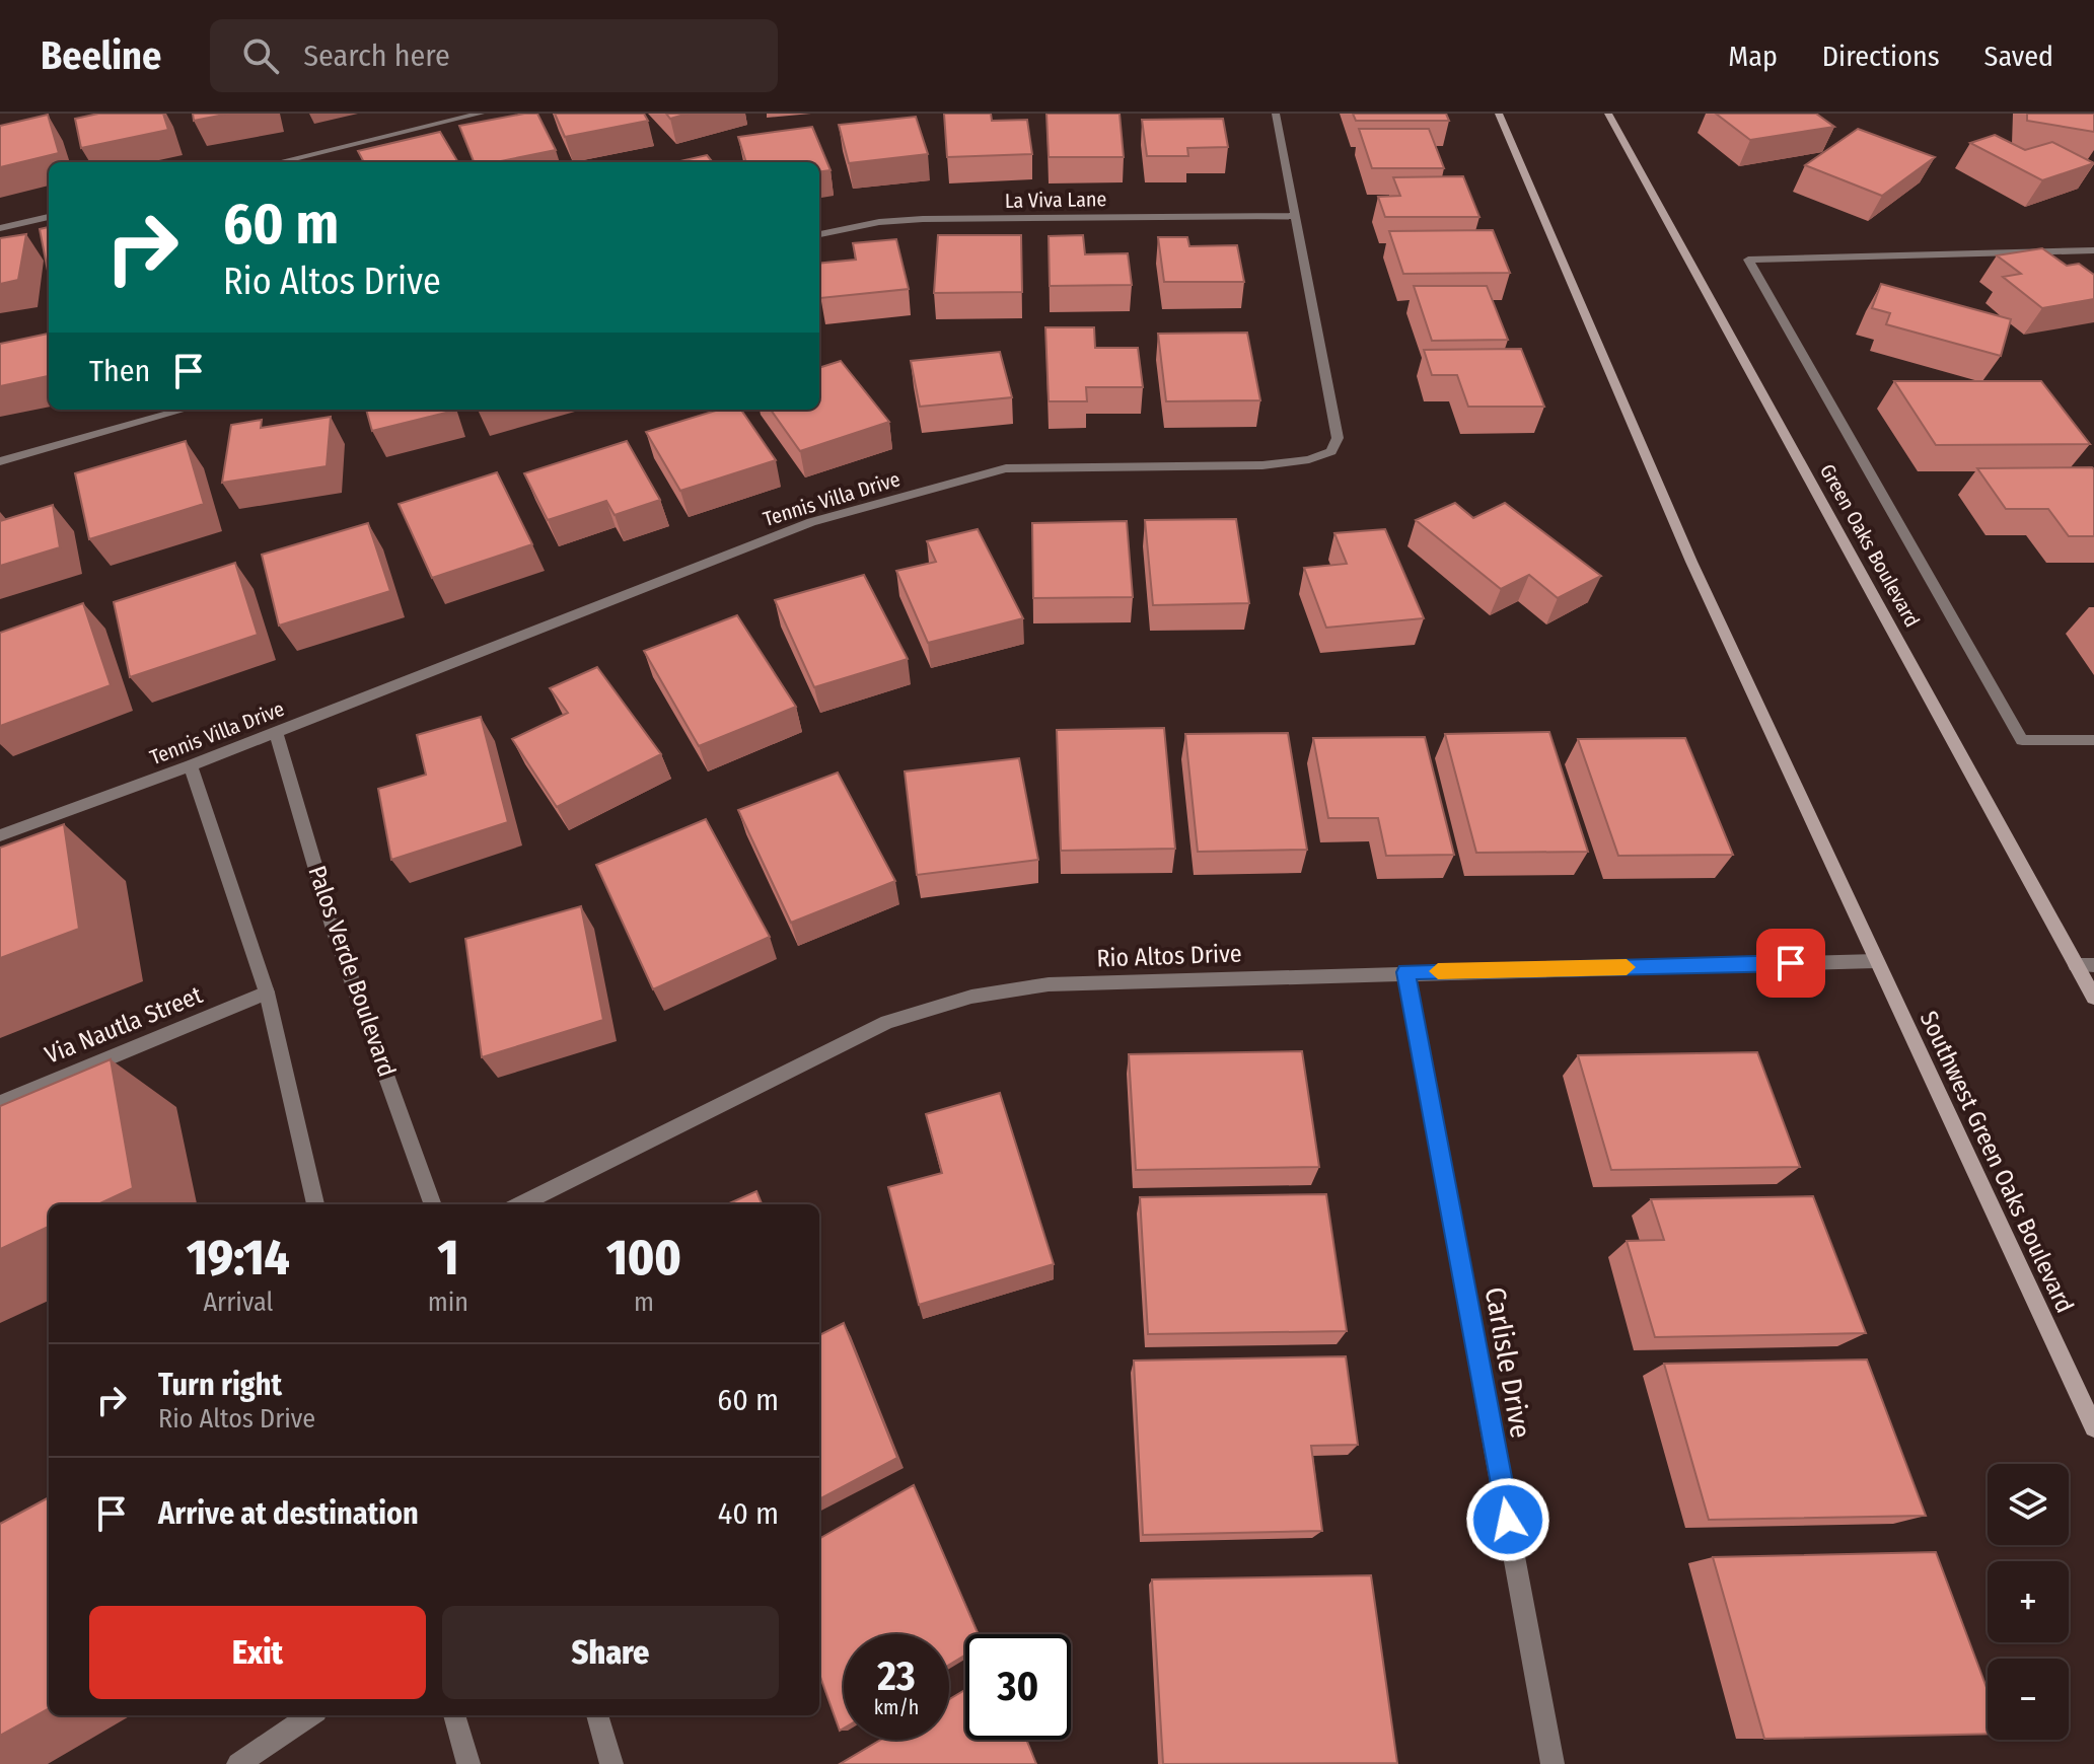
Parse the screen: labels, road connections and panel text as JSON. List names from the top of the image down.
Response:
{
  "streets": {
    "main road": ["Green Oaks Boulevard", "Southwest Green Oaks Boulevard"],
    "street": [
      "La Viva Lane",
      "Tennis Villa Drive",
      "Rio Altos Drive",
      "Palos Verde Boulevard",
      "Via Nautla Street",
      "Carlisle Drive"
    ]
  },
  "crossings": [
    ["La Viva Lane", "Tennis Villa Drive"],
    ["Tennis Villa Drive", "Palos Verde Boulevard"],
    ["Rio Altos Drive", "Southwest Green Oaks Boulevard"],
    ["Rio Altos Drive", "Carlisle Drive"]
  ],
  "page": {
    "header": "Beeline",
    "search": "Search here",
    "nav": ["Map", "Directions", "Saved"],
    "turn": ["60 m", "Rio Altos Drive"],
    "then": "Then",
    "eta": [
      "19:14",
      "Arrival",
      "1",
      "min",
      "100",
      "m"
    ],
    "list": [
      {
        "name": "Turn right",
        "note": "Rio Altos Drive",
        "value": "60 m"
      },
      {
        "name": "Arrive at destination",
        "value": "40 m"
      }
    ],
    "map_buttons": ["+", "−"],
    "buttons": ["Exit", "Share"],
    "speed": "23 km/h",
    "limit": "30"
  }
}
